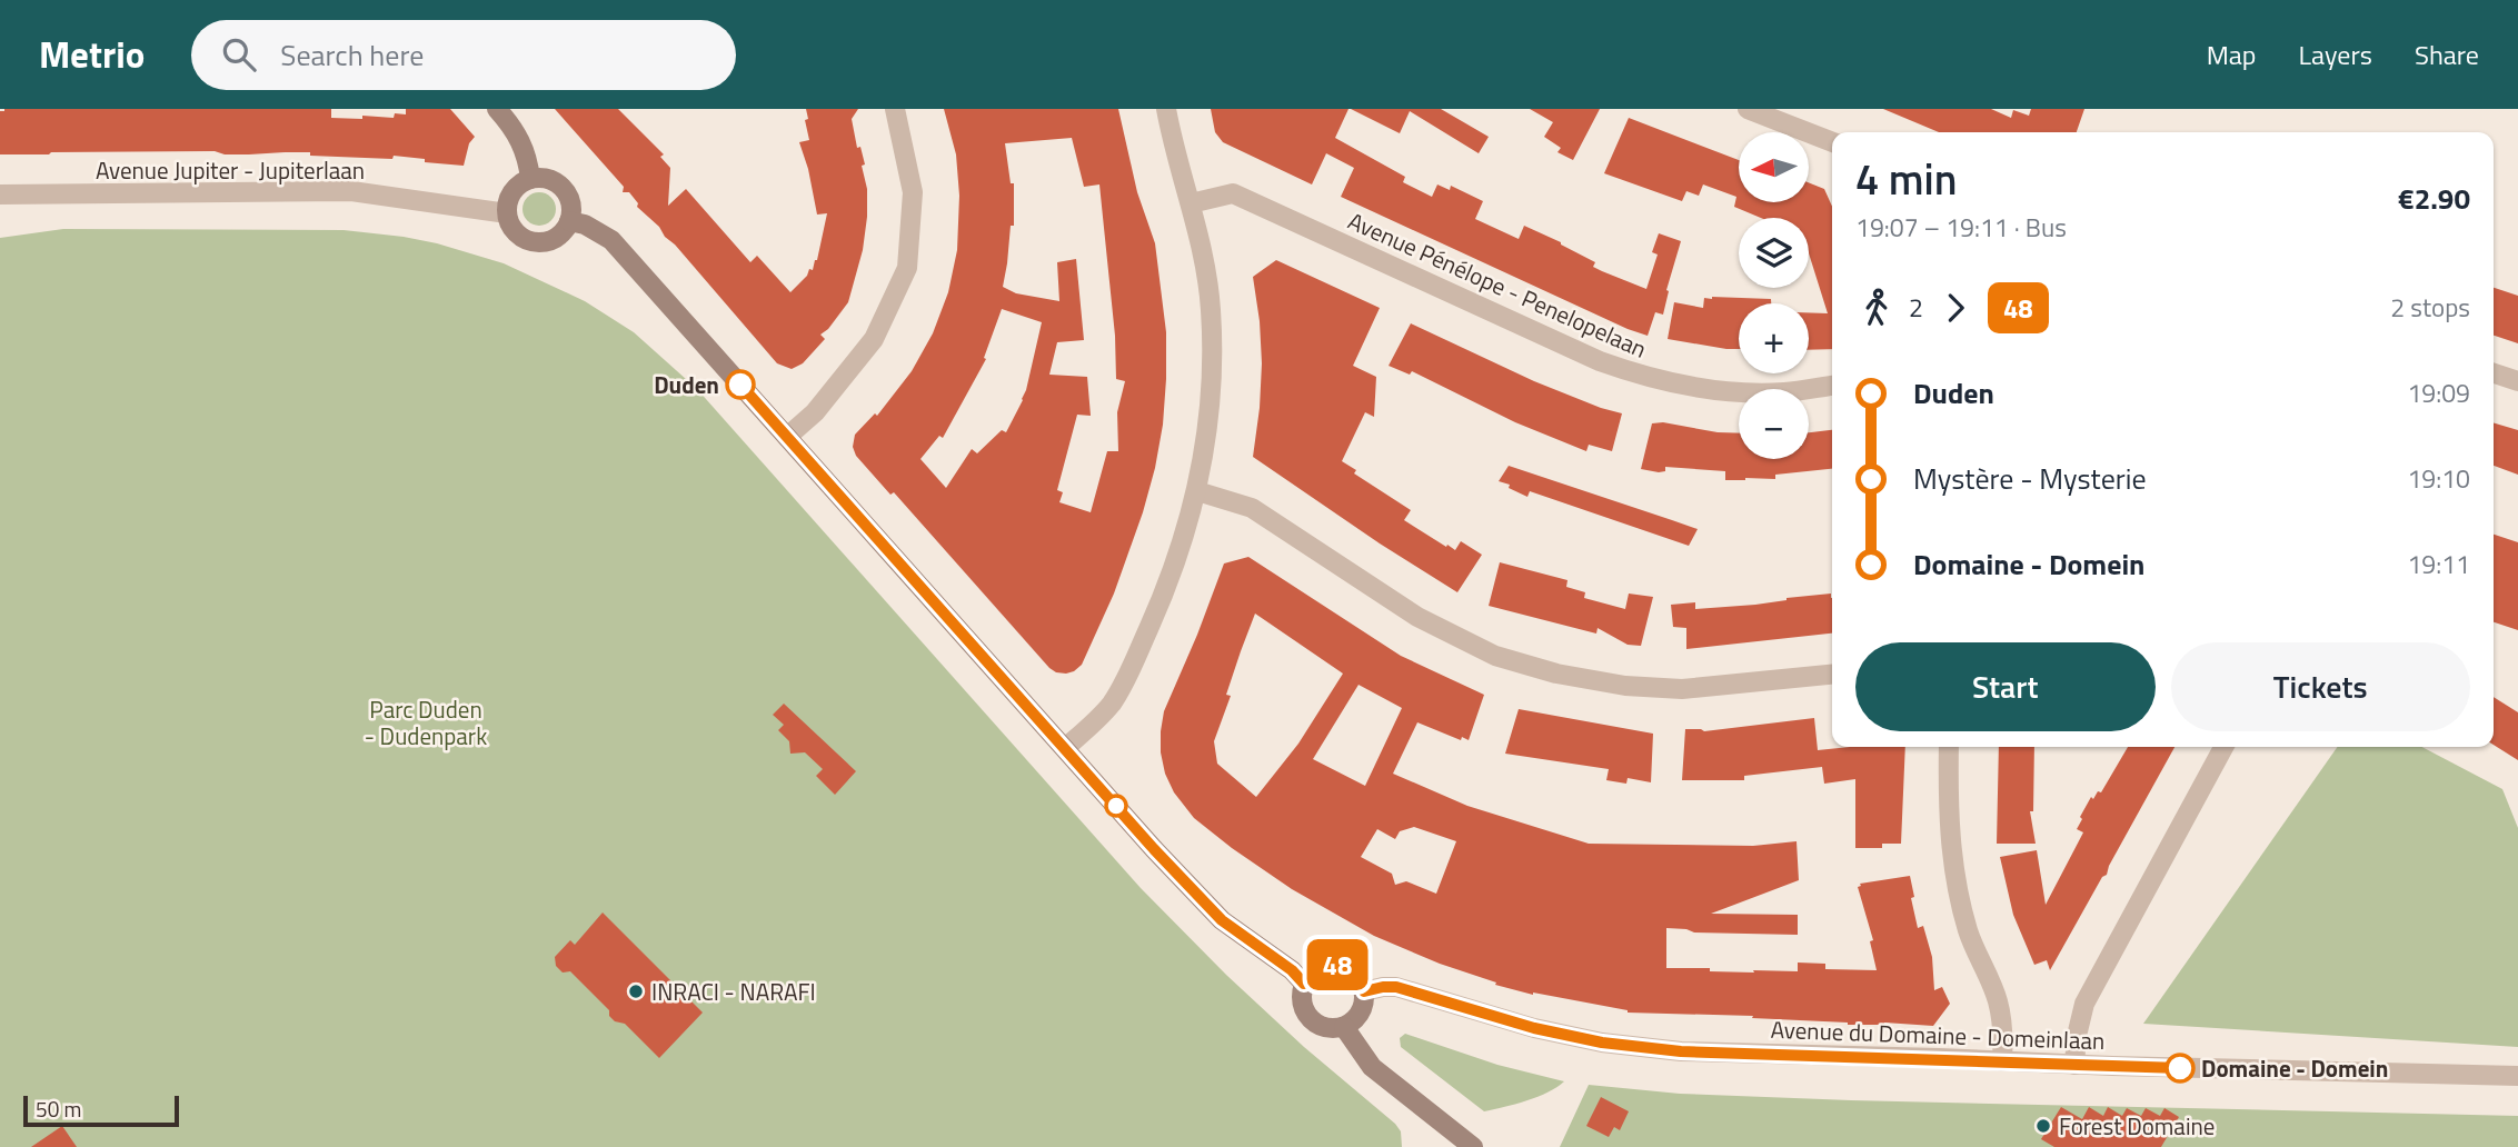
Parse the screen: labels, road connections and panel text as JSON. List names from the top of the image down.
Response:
{
  "streets": {
    "street": ["Avenue Jupiter - Jupiterlaan", "Avenue Pénélope - Penelopelaan", "Avenue du Domaine - Domeinlaan"]
  },
  "parks": ["Parc Duden - Dudenpark"],
  "places": [
    "Duden",
    "INRACI - NARAFI",
    "Domaine - Domein",
    "Forest Domaine"
  ],
  "lines": ["bus line 48"],
  "scale_bar": "50 m",
  "north": "left",
  "page": {
    "header": "Metrio",
    "search": "Search here",
    "nav": ["Map", "Layers", "Share"],
    "on_map": "48",
    "map_buttons": ["+", "−"],
    "heading": ["4 min", "19:07 – 19:11 · Bus", "€2.90"],
    "legs": ["2", "48", "2 stops"],
    "list": [
      {
        "name": "Duden",
        "value": "19:09"
      },
      {
        "name": "Mystère - Mysterie",
        "value": "19:10"
      },
      {
        "name": "Domaine - Domein",
        "value": "19:11"
      }
    ],
    "buttons": ["Start", "Tickets"],
    "scale": "50 m"
  }
}
